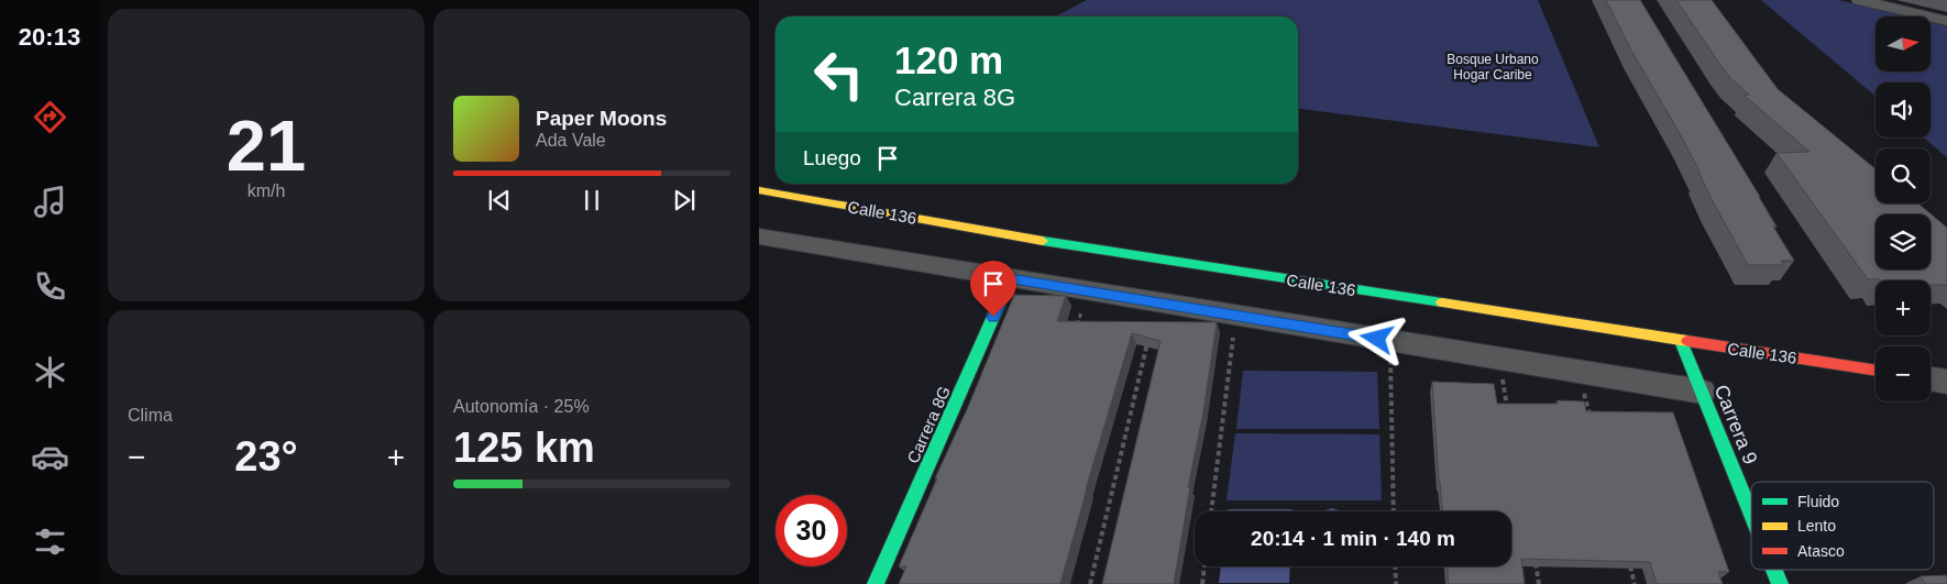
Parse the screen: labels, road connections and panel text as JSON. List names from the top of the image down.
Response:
{
  "streets": {
    "street": ["Calle 136", "Carrera 8G", "Carrera 9"]
  },
  "crossings": [
    ["Calle 136", "Carrera 9"]
  ],
  "parks": ["Bosque Urbano Hogar Caribe"],
  "legend": ["Fluido", "Lento", "Atasco"],
  "north": "right",
  "page": {
    "tabs": "20:13",
    "tile": [
      ["21", "km/h"],
      "Clima",
      ["Autonomía · 25%", "125 km"]
    ],
    "map_buttons": ["+", "−"],
    "turn": ["120 m", "Carrera 8G"],
    "song": ["Paper Moons", "Ada Vale"],
    "then": "Luego",
    "heat": ["−", "23°", "+"],
    "limit": "30",
    "trip": "20:14 · 1 min · 140 m"
  }
}
